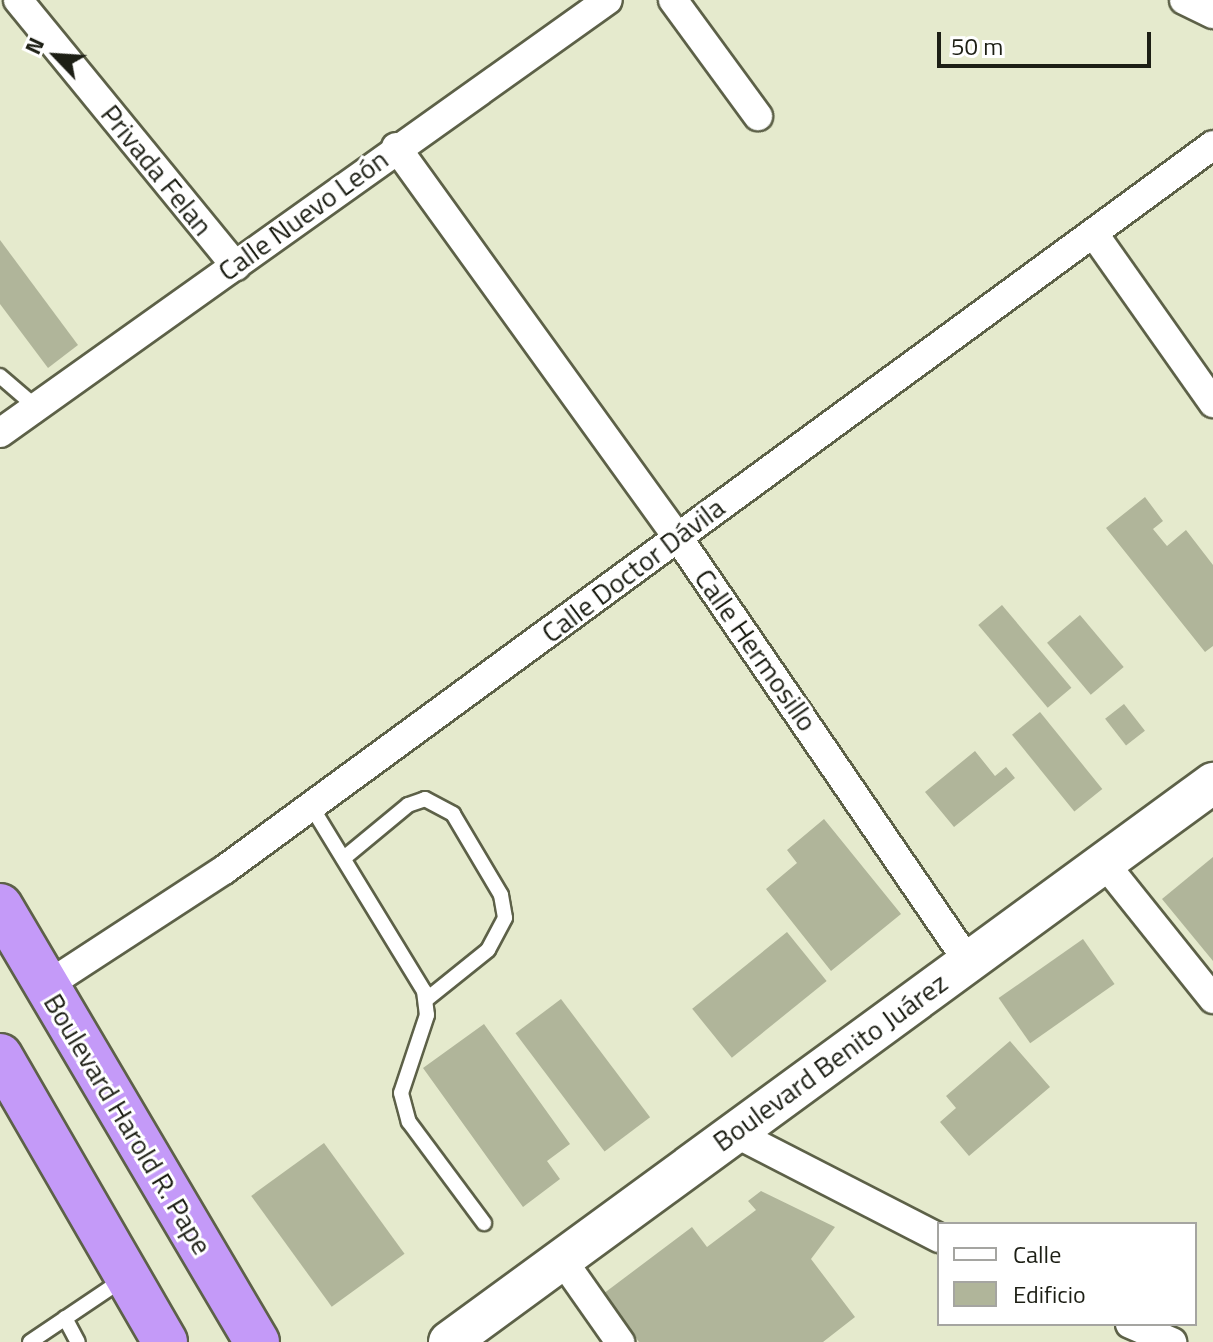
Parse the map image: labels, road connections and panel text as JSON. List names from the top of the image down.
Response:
{
  "streets": {
    "highway": ["Boulevard Harold R. Pape"],
    "main road": ["Boulevard Benito Juárez"],
    "street": [
      "Privada Felan",
      "Calle Nuevo León",
      "Calle Doctor Dávila",
      "Calle Hermosillo"
    ]
  },
  "crossings": [
    ["Privada Felan", "Calle Nuevo León"],
    ["Calle Nuevo León", "Calle Hermosillo"],
    ["Calle Doctor Dávila", "Calle Hermosillo"],
    ["Calle Doctor Dávila", "Boulevard Harold R. Pape"],
    ["Calle Hermosillo", "Boulevard Benito Juárez"]
  ],
  "legend": ["Calle", "Edificio"],
  "scale_bar": "50 m",
  "north": "top left"
}
